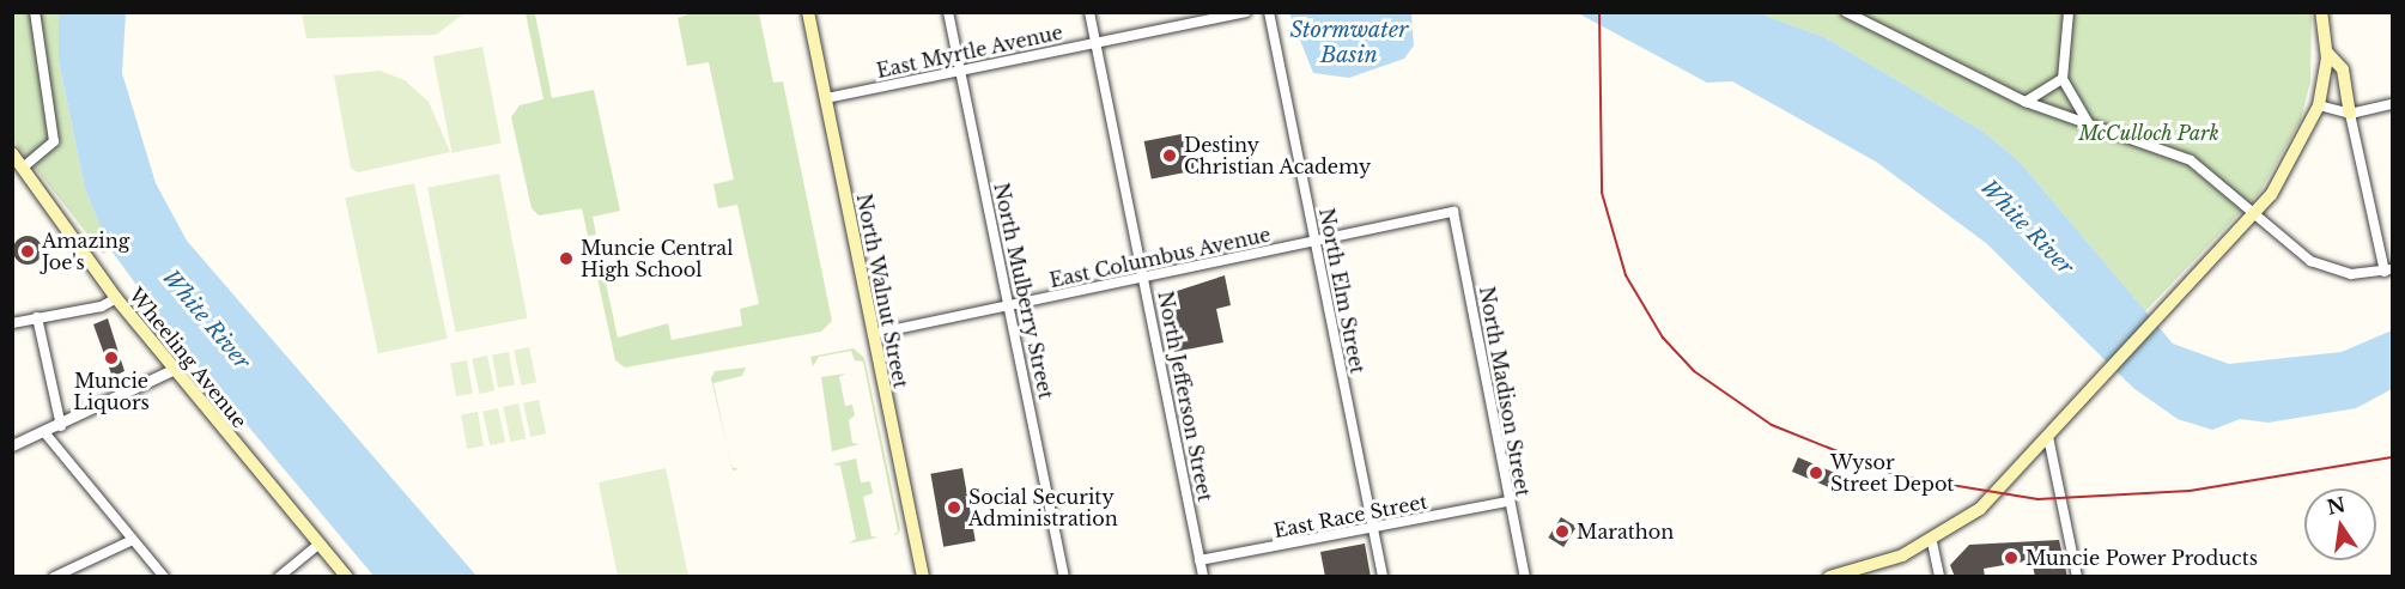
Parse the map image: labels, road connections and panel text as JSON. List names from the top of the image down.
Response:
{
  "streets": {
    "main road": ["North Walnut Street", "Wheeling Avenue"],
    "street": [
      "East Myrtle Avenue",
      "East Columbus Avenue",
      "North Mulberry Street",
      "North Elm Street",
      "North Madison Street",
      "North Jefferson Street",
      "East Race Street"
    ]
  },
  "crossings": [
    ["East Myrtle Avenue", "North Walnut Street"],
    ["East Myrtle Avenue", "North Mulberry Street"],
    ["East Myrtle Avenue", "North Jefferson Street"],
    ["East Columbus Avenue", "North Walnut Street"],
    ["East Columbus Avenue", "North Mulberry Street"],
    ["East Columbus Avenue", "North Elm Street"],
    ["East Columbus Avenue", "North Madison Street"],
    ["East Columbus Avenue", "North Jefferson Street"],
    ["North Elm Street", "East Race Street"],
    ["North Madison Street", "East Race Street"],
    ["North Jefferson Street", "East Race Street"]
  ],
  "water": ["Stormwater Basin", "White River"],
  "parks": ["McCulloch Park"],
  "places": [
    "Destiny Christian Academy",
    "Amazing Joe's",
    "Muncie Central High School",
    "Muncie Liquors",
    "Wysor Street Depot",
    "Social Security Administration",
    "Marathon",
    "Muncie Power Products"
  ],
  "north": "top"
}
